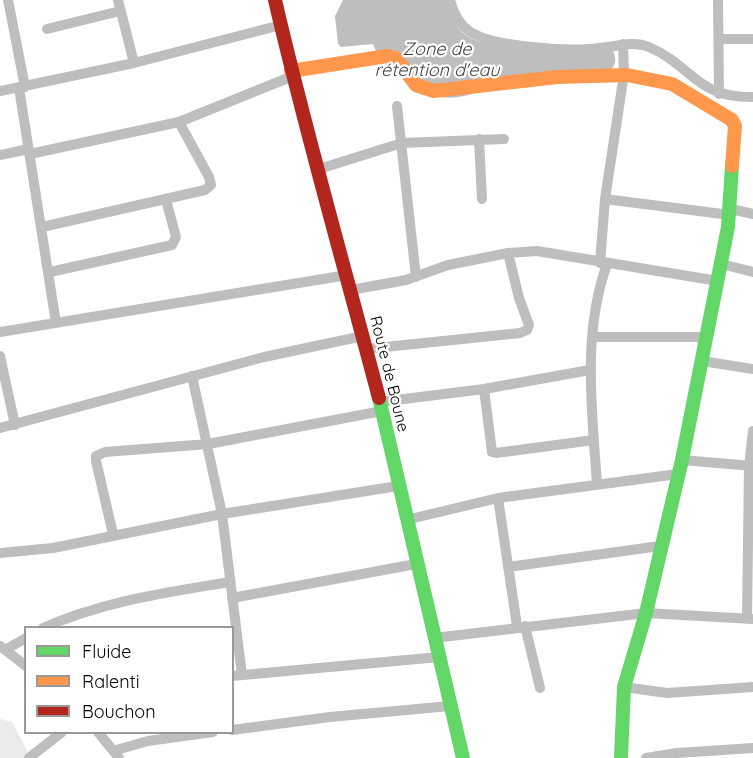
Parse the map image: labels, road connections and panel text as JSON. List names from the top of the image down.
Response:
{
  "streets": {
    "street": ["Route de Boune"]
  },
  "water": ["Zone de rétention d'eau"],
  "legend": ["Fluide", "Ralenti", "Bouchon"]
}
